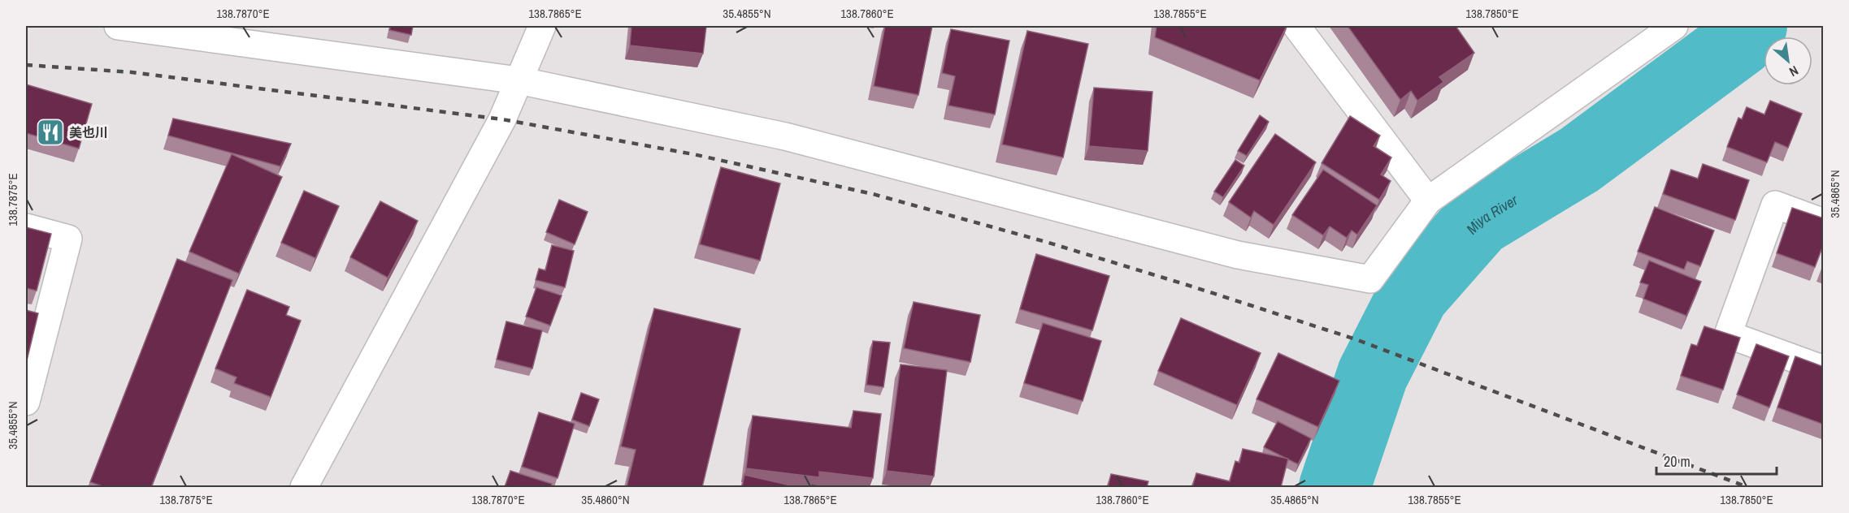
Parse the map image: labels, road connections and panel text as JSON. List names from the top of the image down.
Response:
{
  "water": ["Miya River"],
  "places": {
    "restaurant": ["美也川"]
  },
  "scale_bar": "20 m",
  "north": "bottom right",
  "coordinates": [
    "138.7870°E",
    "138.7865°E",
    "35.4855°N",
    "138.7860°E",
    "138.7855°E",
    "138.7850°E",
    "35.4865°N",
    "138.7875°E",
    "35.4860°N"
  ]
}
